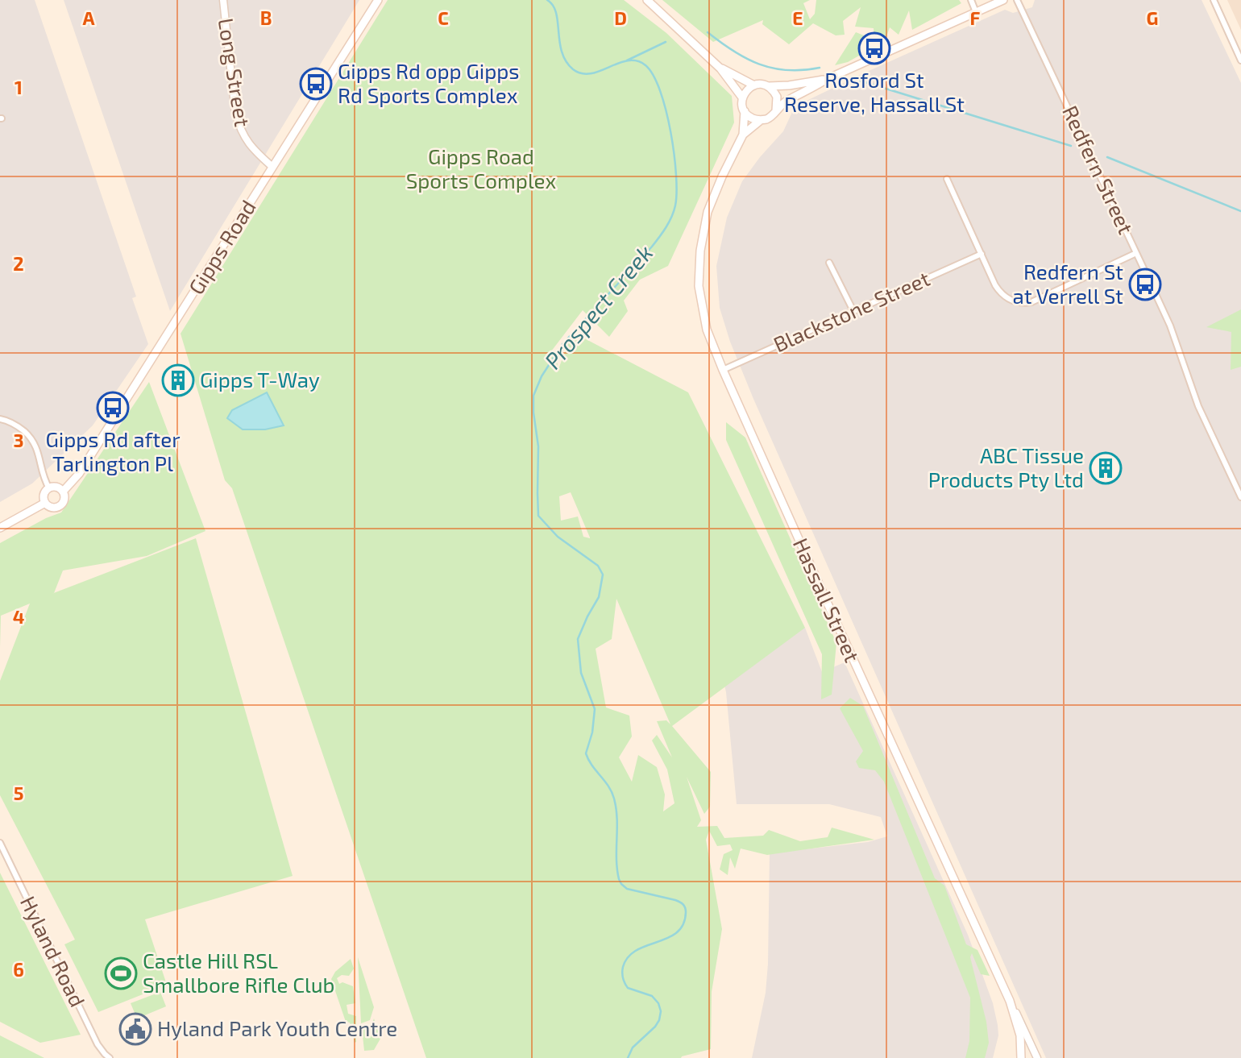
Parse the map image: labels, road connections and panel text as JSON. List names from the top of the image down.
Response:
{
  "streets": {
    "main road": ["Gipps Road", "Hassall Street"],
    "street": [
      "Long Street",
      "Redfern Street",
      "Blackstone Street",
      "Hyland Road"
    ]
  },
  "crossings": [
    ["Long Street", "Gipps Road"],
    ["Blackstone Street", "Hassall Street"]
  ],
  "water": ["Prospect Creek"],
  "parks": ["Gipps Road Sports Complex"],
  "places": {
    "bus stop": [
      "Rosford St Reserve, Hassall St",
      "Gipps Rd opp Gipps Rd Sports Complex",
      "Redfern St at Verrell St",
      "Gipps Rd after Tarlington Pl"
    ],
    "building": ["Gipps T-Way", "ABC Tissue Products Pty Ltd"],
    "sports": ["Castle Hill RSL Smallbore Rifle Club"],
    "public building": ["Hyland Park Youth Centre"]
  },
  "grid": {
    "columns": [
      "A",
      "B",
      "C",
      "D",
      "E",
      "F",
      "G"
    ],
    "rows": [
      "1",
      "2",
      "3",
      "4",
      "5",
      "6"
    ]
  }
}
